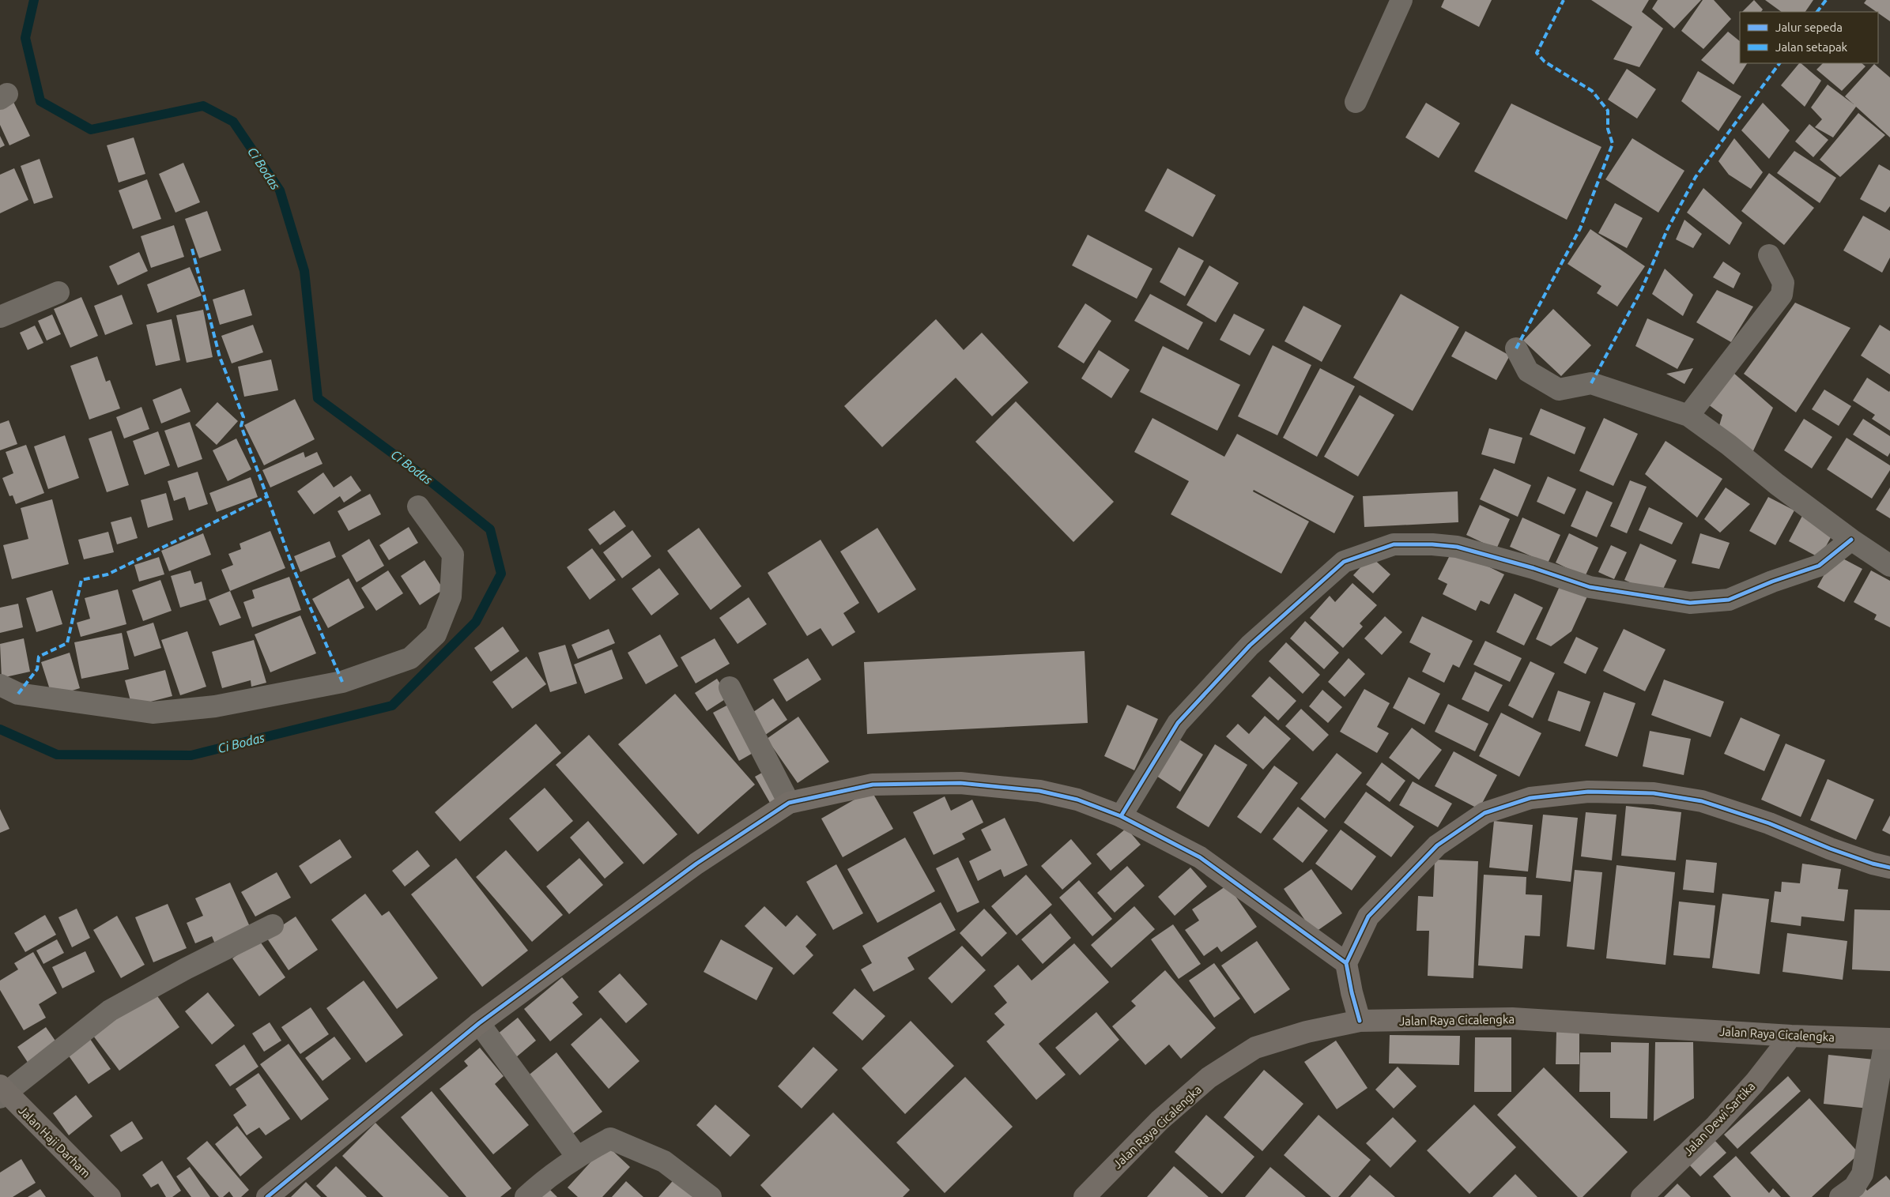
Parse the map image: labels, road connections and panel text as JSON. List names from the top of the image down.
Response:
{
  "streets": {
    "street": ["Jalan Raya Cicalengka", "Jalan Dewi Sartika", "Jalan Haji Darham"]
  },
  "crossings": [
    ["Jalan Raya Cicalengka", "Jalan Dewi Sartika"]
  ],
  "water": ["Ci Bodas"],
  "legend": ["Jalur sepeda", "Jalan setapak"]
}
